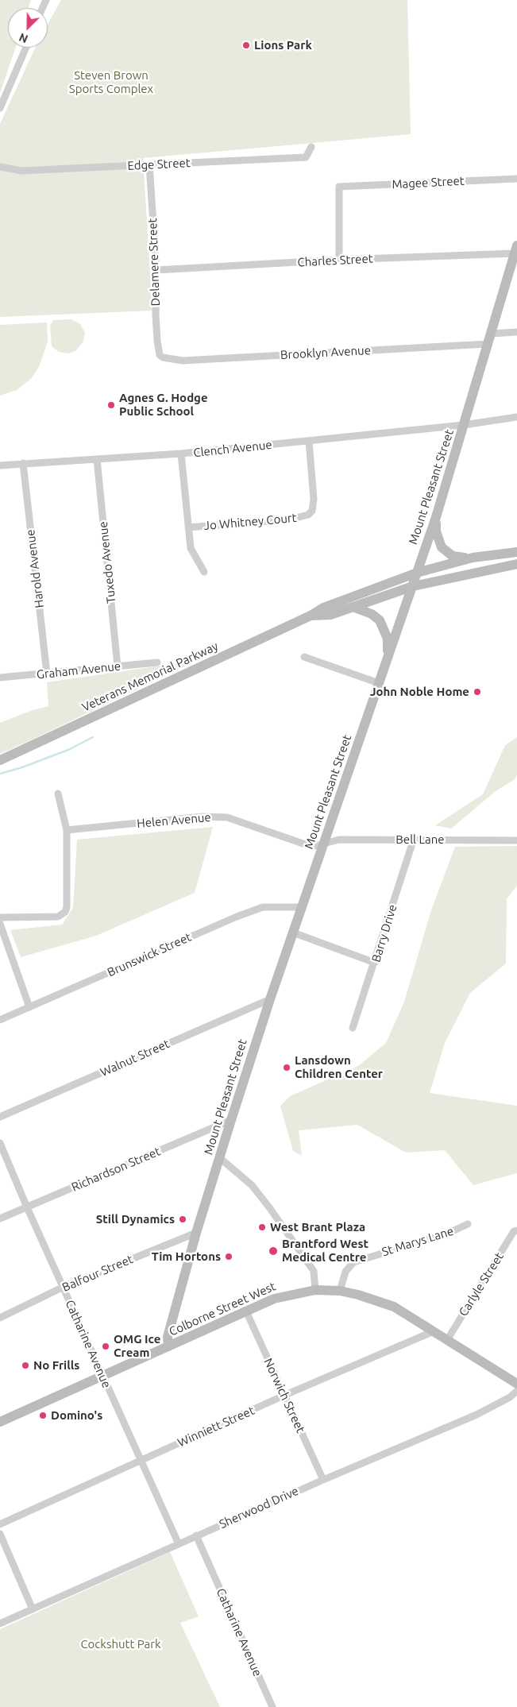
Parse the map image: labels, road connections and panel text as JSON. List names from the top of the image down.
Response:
{
  "streets": {
    "main road": ["Mount Pleasant Street", "Veterans Memorial Parkway", "Colborne Street West"],
    "street": [
      "Edge Street",
      "Magee Street",
      "Charles Street",
      "Delamere Street",
      "Brooklyn Avenue",
      "Clench Avenue",
      "Jo Whitney Court",
      "Tuxedo Avenue",
      "Harold Avenue",
      "Graham Avenue",
      "Helen Avenue",
      "Bell Lane",
      "Barry Drive",
      "Brunswick Street",
      "Walnut Street",
      "Richardson Street",
      "St Marys Lane",
      "Balfour Street",
      "Carlyle Street",
      "Catharine Avenue",
      "Norwich Street",
      "Winniett Street",
      "Sherwood Drive"
    ]
  },
  "crossings": [
    ["Edge Street", "Delamere Street"],
    ["Magee Street", "Charles Street"],
    ["Charles Street", "Delamere Street"],
    ["Charles Street", "Mount Pleasant Street"],
    ["Delamere Street", "Brooklyn Avenue"],
    ["Brooklyn Avenue", "Mount Pleasant Street"],
    ["Clench Avenue", "Mount Pleasant Street"],
    ["Clench Avenue", "Jo Whitney Court"],
    ["Clench Avenue", "Tuxedo Avenue"],
    ["Clench Avenue", "Harold Avenue"],
    ["Mount Pleasant Street", "Veterans Memorial Parkway"],
    ["Mount Pleasant Street", "Helen Avenue"],
    ["Mount Pleasant Street", "Bell Lane"],
    ["Mount Pleasant Street", "Brunswick Street"],
    ["Mount Pleasant Street", "Walnut Street"],
    ["Mount Pleasant Street", "Richardson Street"],
    ["Mount Pleasant Street", "Balfour Street"],
    ["Mount Pleasant Street", "Colborne Street West"],
    ["Tuxedo Avenue", "Graham Avenue"],
    ["Harold Avenue", "Graham Avenue"],
    ["Helen Avenue", "Bell Lane"],
    ["Bell Lane", "Barry Drive"],
    ["Richardson Street", "Catharine Avenue"],
    ["St Marys Lane", "Colborne Street West"],
    ["Balfour Street", "Catharine Avenue"],
    ["Carlyle Street", "Colborne Street West"],
    ["Colborne Street West", "Catharine Avenue"],
    ["Colborne Street West", "Norwich Street"],
    ["Colborne Street West", "Winniett Street"],
    ["Catharine Avenue", "Winniett Street"],
    ["Catharine Avenue", "Sherwood Drive"],
    ["Norwich Street", "Winniett Street"],
    ["Norwich Street", "Sherwood Drive"]
  ],
  "parks": ["Steven Brown Sports Complex", "Cockshutt Park"],
  "places": [
    "Lions Park",
    "Agnes G. Hodge Public School",
    "John Noble Home",
    "Lansdown Children Center",
    "Still Dynamics",
    "West Brant Plaza",
    "Brantford West Medical Centre",
    "Tim Hortons",
    "OMG Ice Cream",
    "No Frills",
    "Domino's"
  ],
  "north": "bottom left"
}
